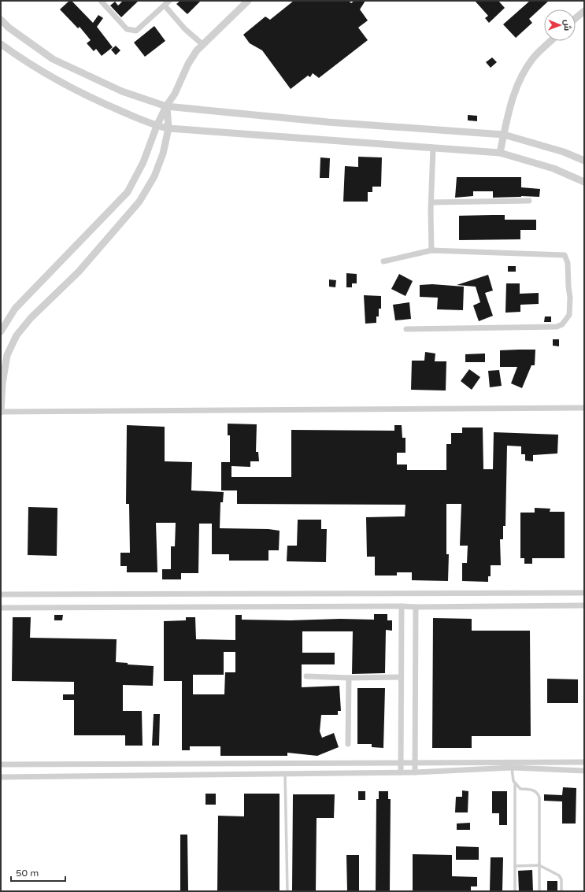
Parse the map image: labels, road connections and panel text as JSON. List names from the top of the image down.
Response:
{
  "scale_bar": "50 m",
  "north": "right"
}
